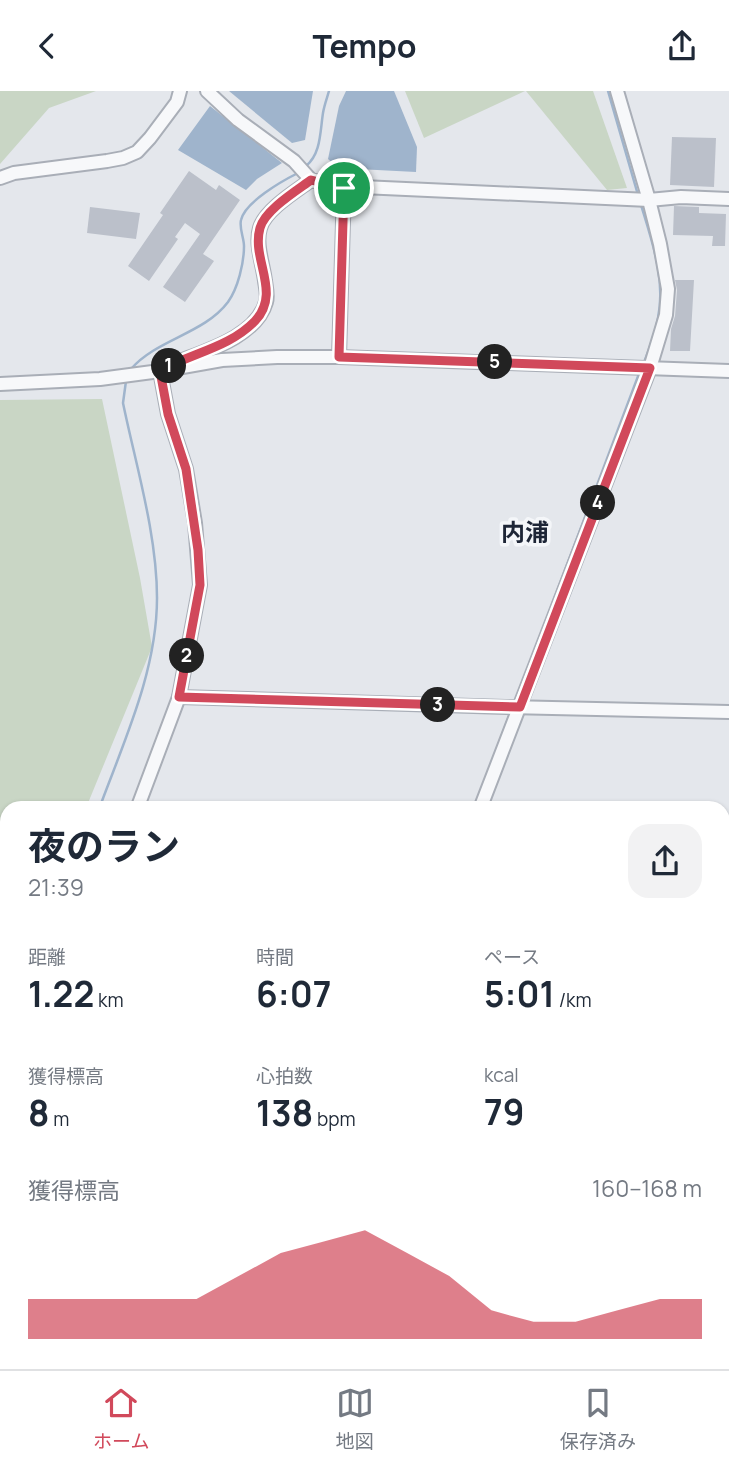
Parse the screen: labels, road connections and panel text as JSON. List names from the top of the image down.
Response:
{
  "districts": ["内浦"],
  "page": {
    "header": "Tempo",
    "pins": [
      "5",
      "1",
      "4",
      "2",
      "3"
    ],
    "heading": ["夜のラン", "21:39"],
    "stats": [
      ["距離", "1.22 km"],
      ["時間", "6:07"],
      ["ペース", "5:01 /km"],
      ["獲得標高", "8 m"],
      ["心拍数", "138 bpm"],
      ["kcal", "79"]
    ],
    "chart": ["獲得標高", "160–168 m"],
    "tabs": ["ホーム", "地図", "保存済み"]
  }
}
